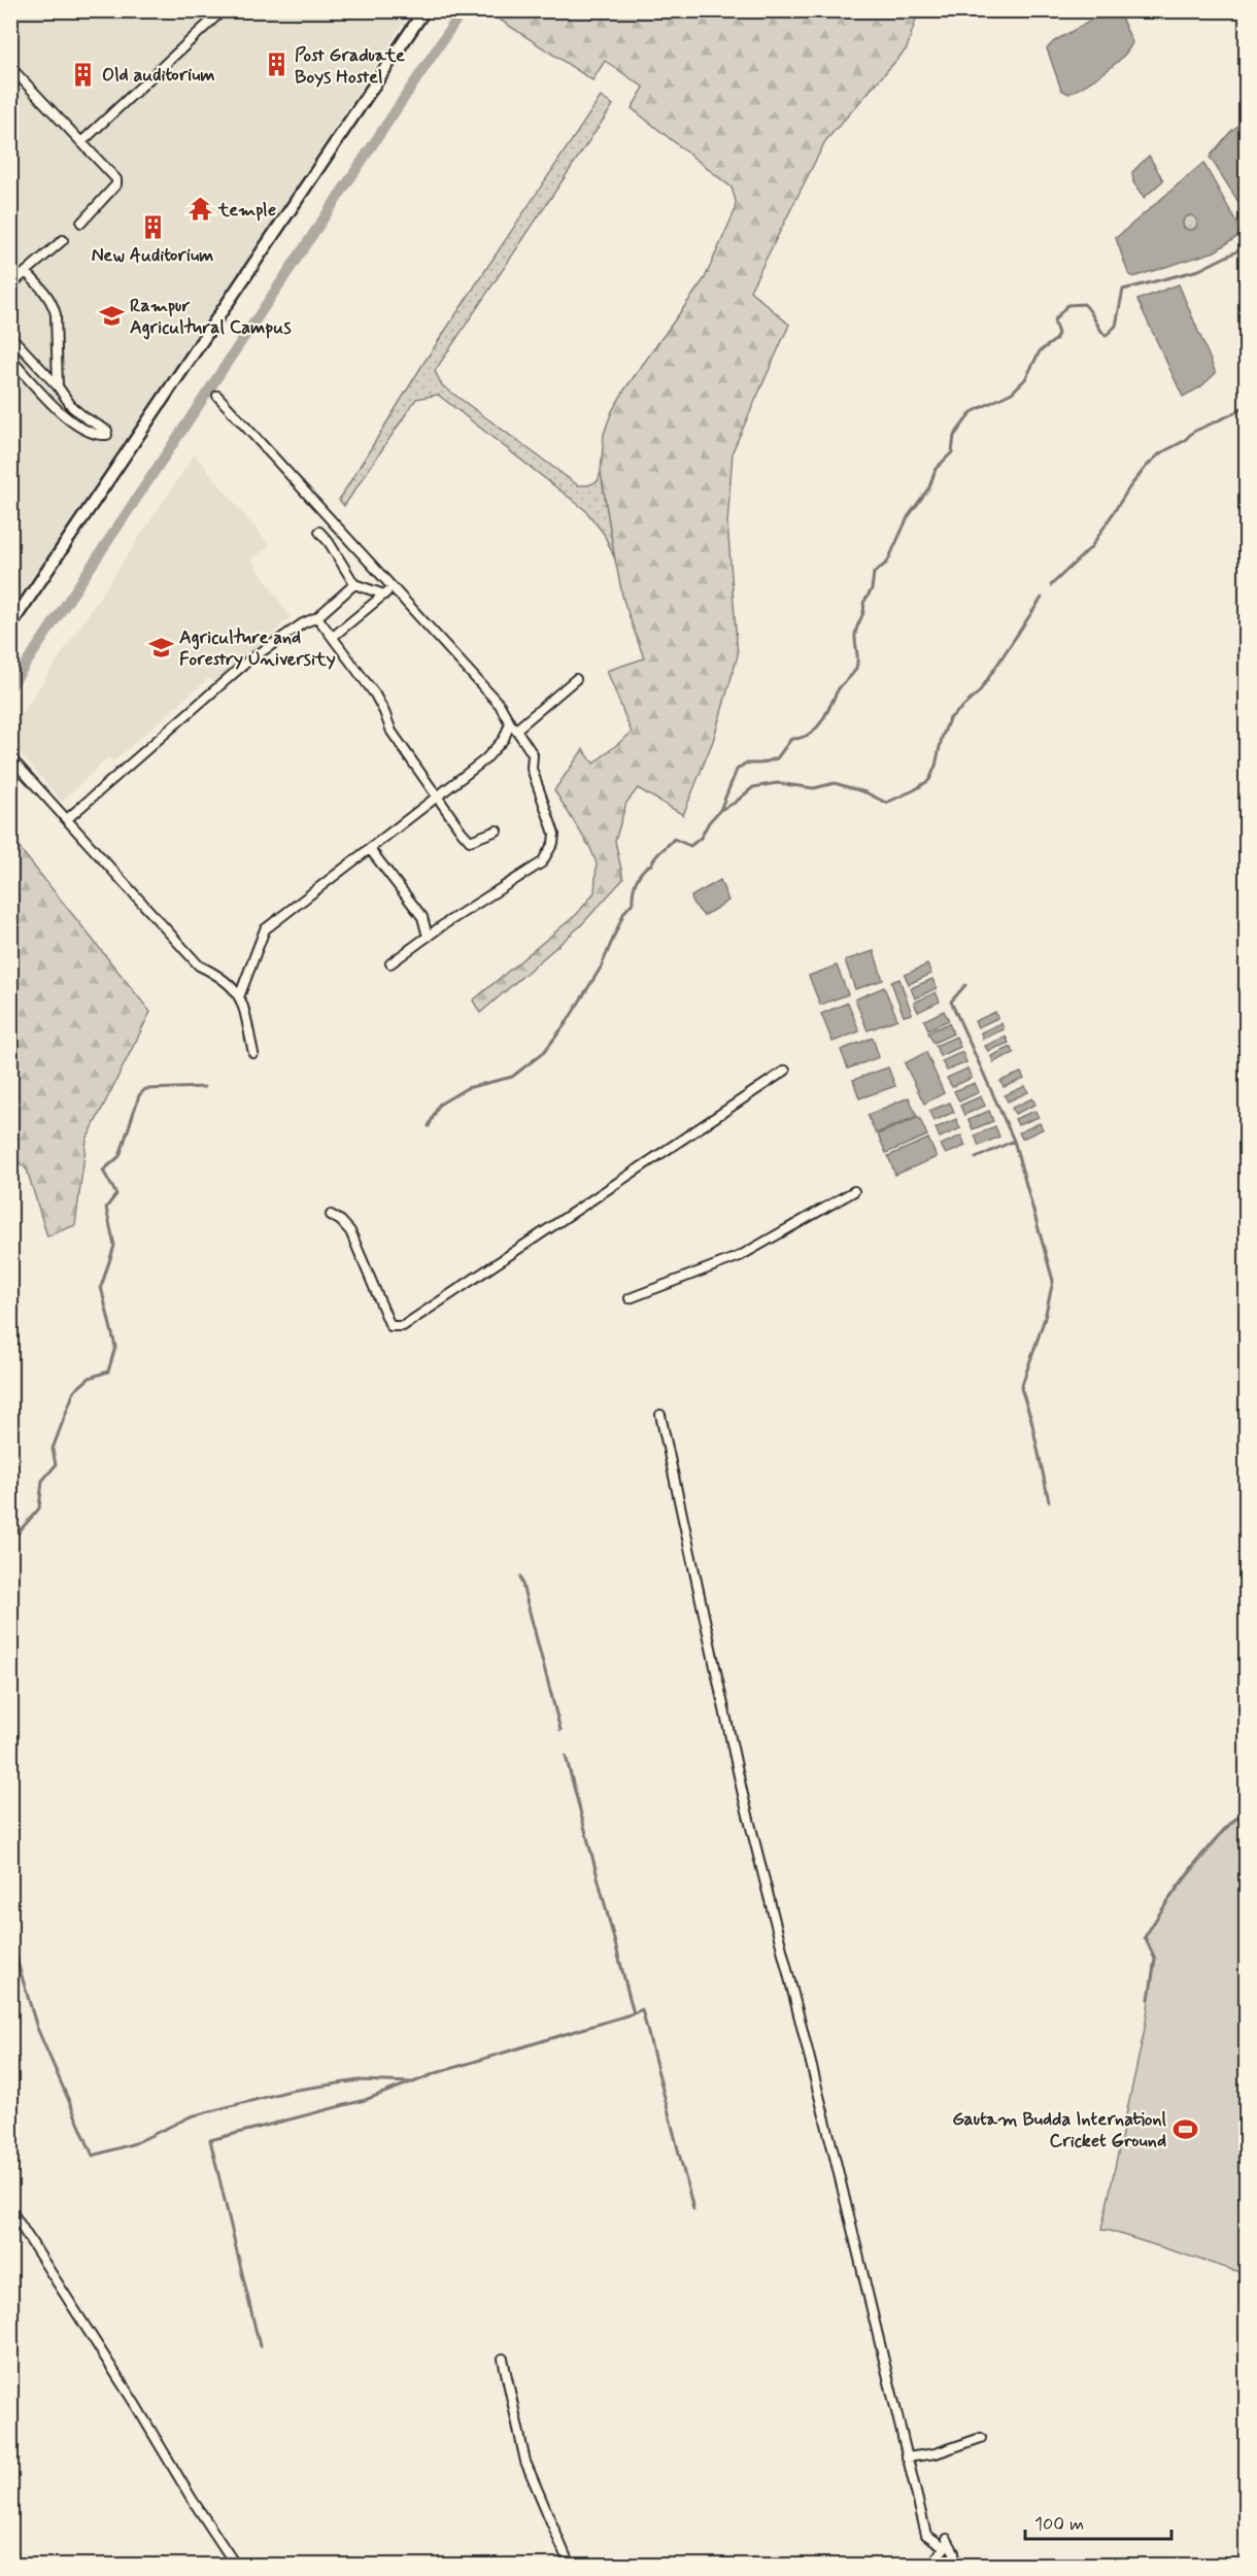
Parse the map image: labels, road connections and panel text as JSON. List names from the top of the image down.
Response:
{
  "places": {
    "building": ["Post Graduate Boys Hostel", "Old auditorium", "New Auditorium"],
    "temple": ["temple"],
    "school or university": ["Rampur Agricultural Campus", "Agriculture and Forestry University"],
    "sports": ["Gautam Budda Internationl Cricket Ground"]
  },
  "scale_bar": "100 m"
}
